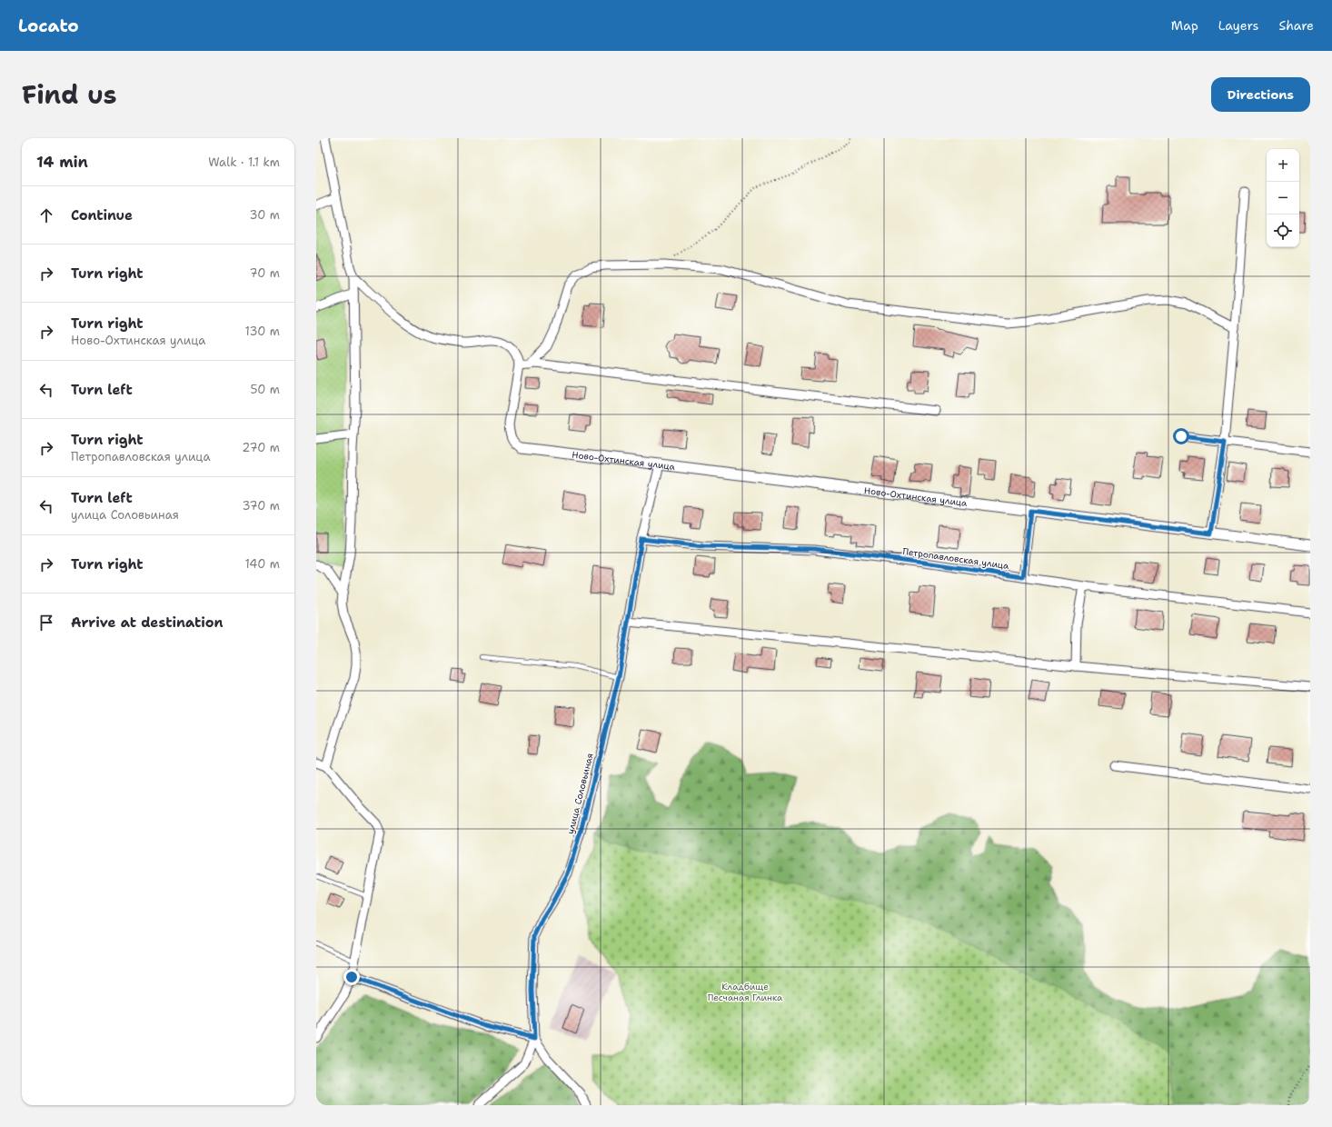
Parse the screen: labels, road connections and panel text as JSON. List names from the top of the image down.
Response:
{
  "streets": {
    "street": ["Ново-Охтинская улица", "Петропавловская улица", "улица Соловьиная"]
  },
  "crossings": [
    ["Ново-Охтинская улица", "улица Соловьиная"],
    ["Петропавловская улица", "улица Соловьиная"]
  ],
  "parks": ["Кладбище Песчаная Глинка"],
  "page": {
    "header": "Locato",
    "nav": ["Map", "Layers", "Share"],
    "title": "Find us",
    "buttons": "Directions",
    "heading": ["14 min", "Walk · 1.1 km"],
    "map_buttons": ["+", "−"],
    "list": [
      ["Continue", "30 m"],
      ["Turn right", "70 m"],
      ["Turn right", "Ново-Охтинская улица", "130 m"],
      ["Turn left", "50 m"],
      ["Turn right", "Петропавловская улица", "270 m"],
      ["Turn left", "улица Соловьиная", "370 m"],
      ["Turn right", "140 m"],
      "Arrive at destination"
    ]
  }
}
